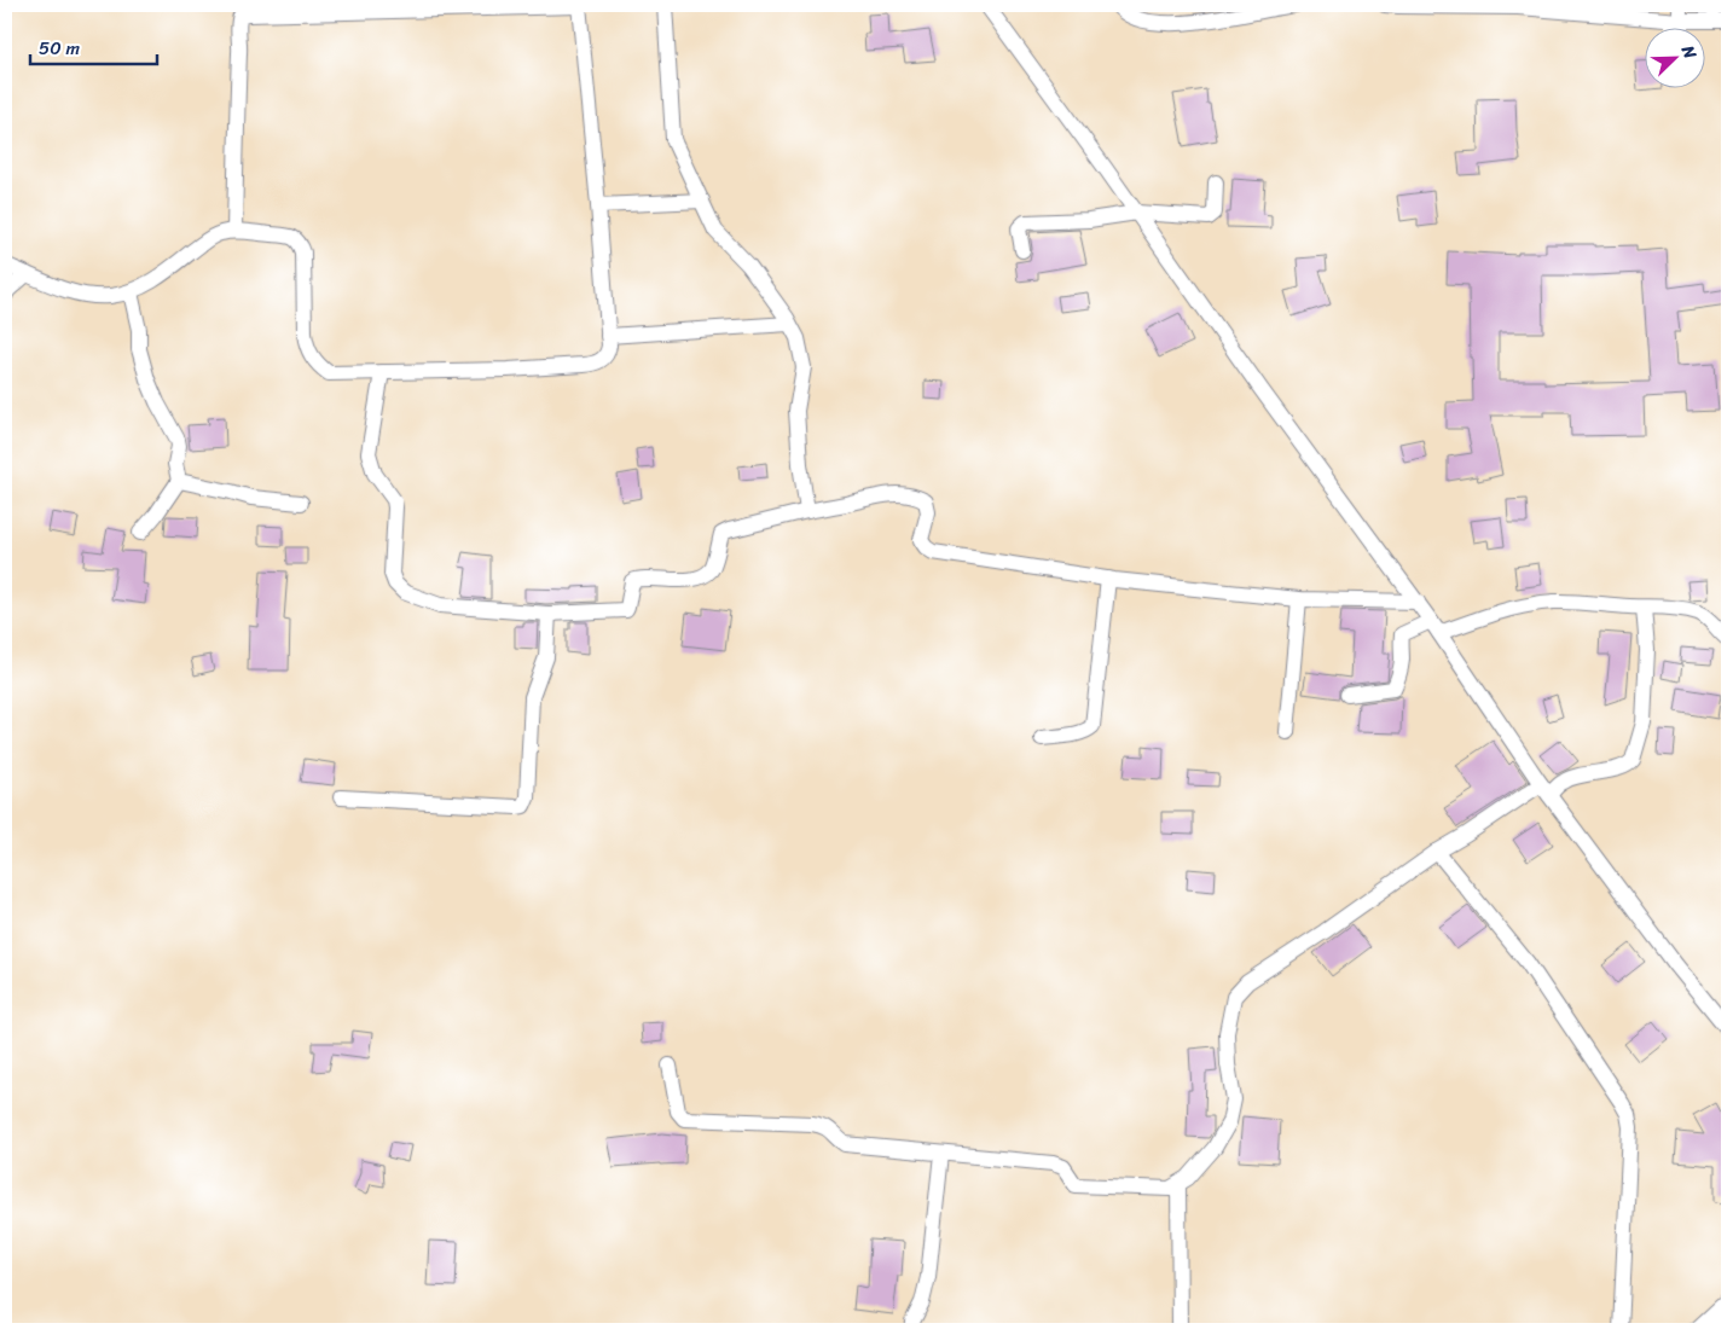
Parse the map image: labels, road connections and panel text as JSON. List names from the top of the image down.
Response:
{
  "scale_bar": "50 m",
  "north": "top right"
}
